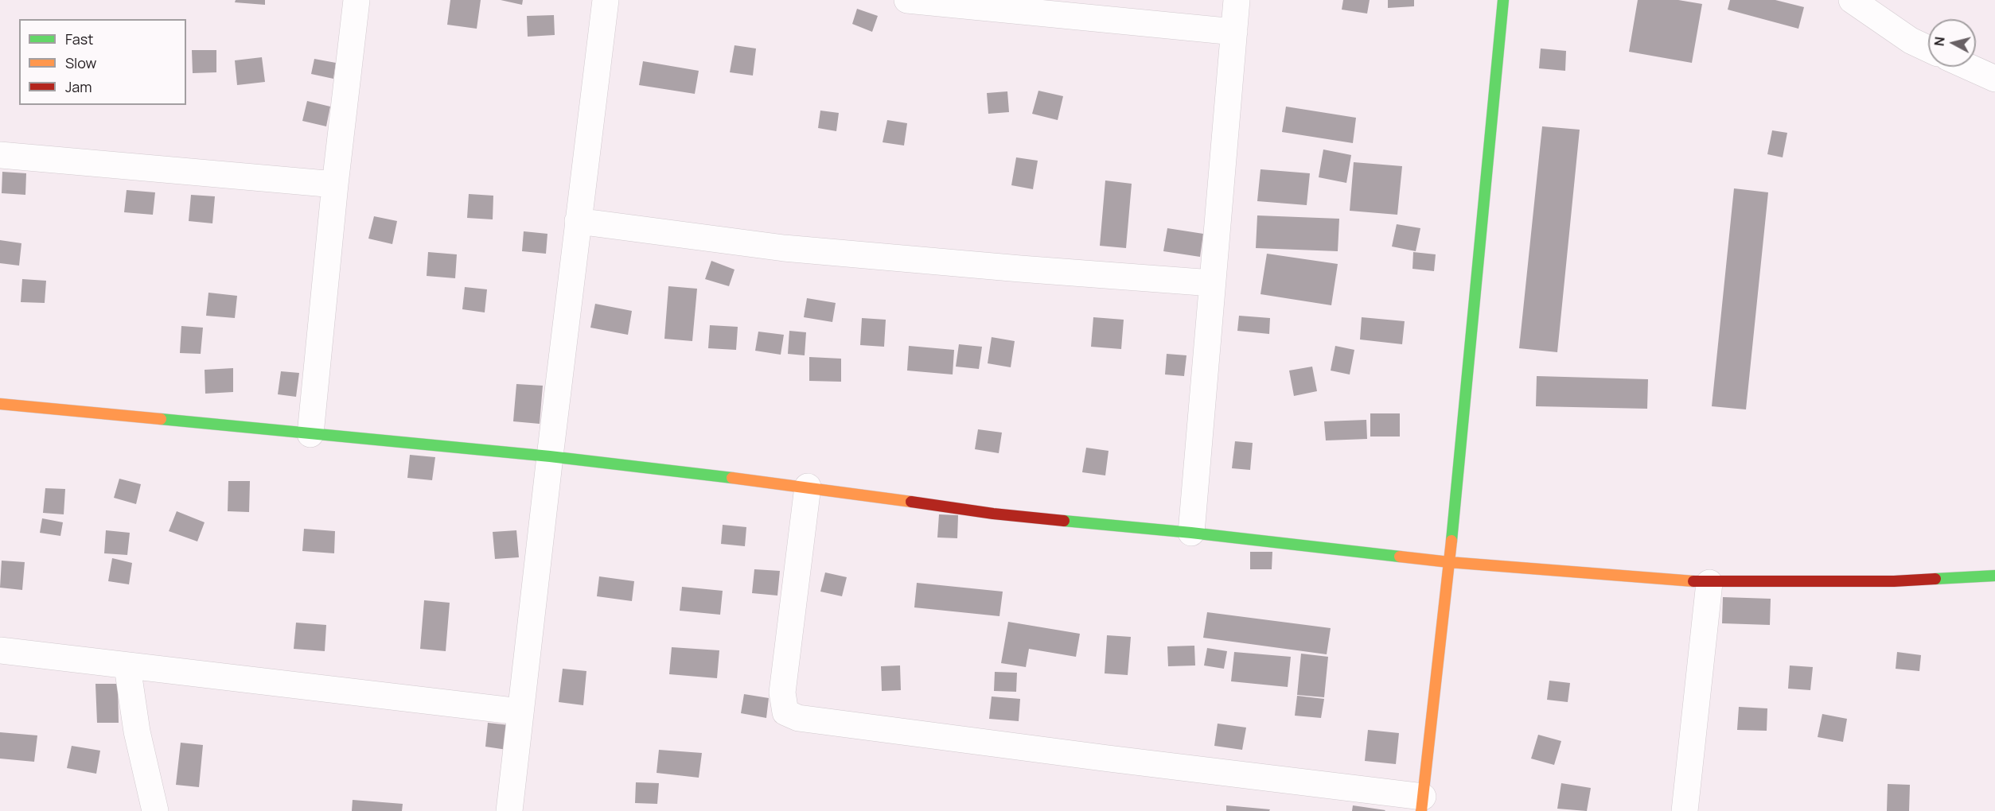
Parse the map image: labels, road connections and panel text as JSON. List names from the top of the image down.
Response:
{
  "legend": ["Fast", "Slow", "Jam"],
  "north": "left"
}
